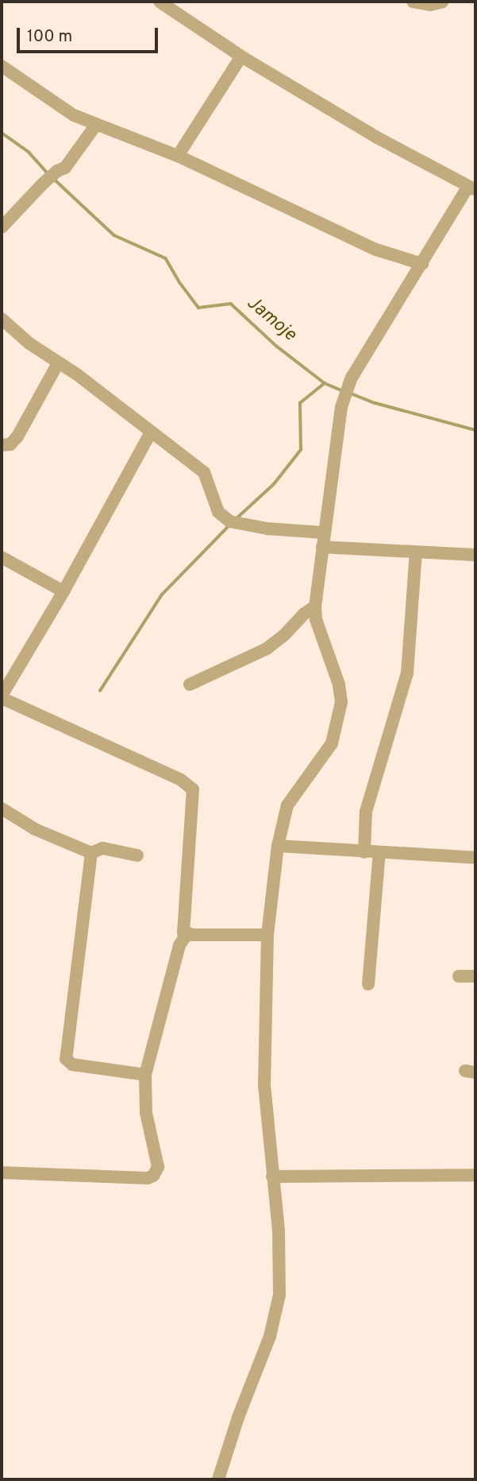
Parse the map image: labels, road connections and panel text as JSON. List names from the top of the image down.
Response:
{
  "water": ["Jamoje"],
  "scale_bar": "100 m"
}
